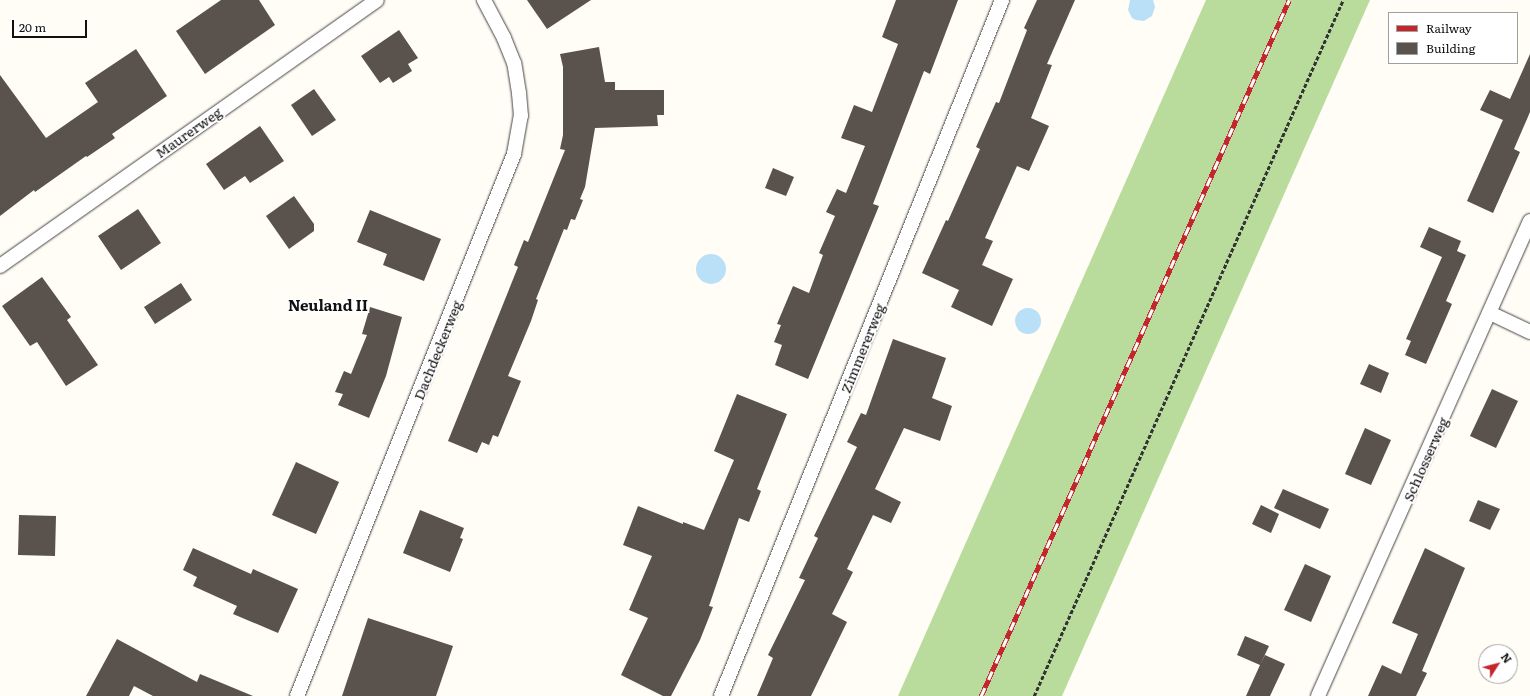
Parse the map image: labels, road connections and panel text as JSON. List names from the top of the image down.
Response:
{
  "streets": {
    "lane": [
      "Maurerweg",
      "Zimmererweg",
      "Dachdeckerweg",
      "Schlosserweg"
    ]
  },
  "districts": ["Neuland II"],
  "legend": ["Railway", "Building"],
  "scale_bar": "20 m",
  "north": "top right"
}
